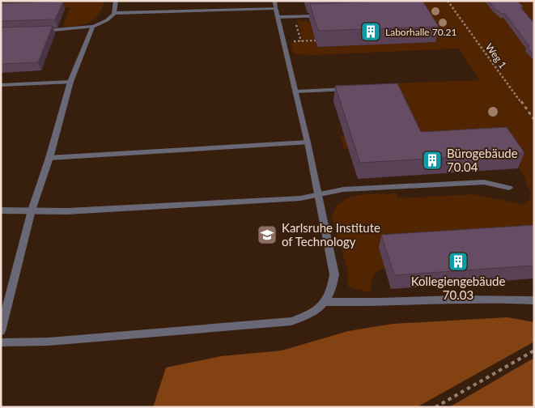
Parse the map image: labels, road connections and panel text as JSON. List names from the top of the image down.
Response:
{
  "streets": {
    "path": ["Weg 1"]
  },
  "places": {
    "building": ["Laborhalle 70.21", "Bürogebäude 70.04", "Kollegiengebäude 70.03"],
    "school or university": ["Karlsruhe Institute of Technology"]
  }
}
